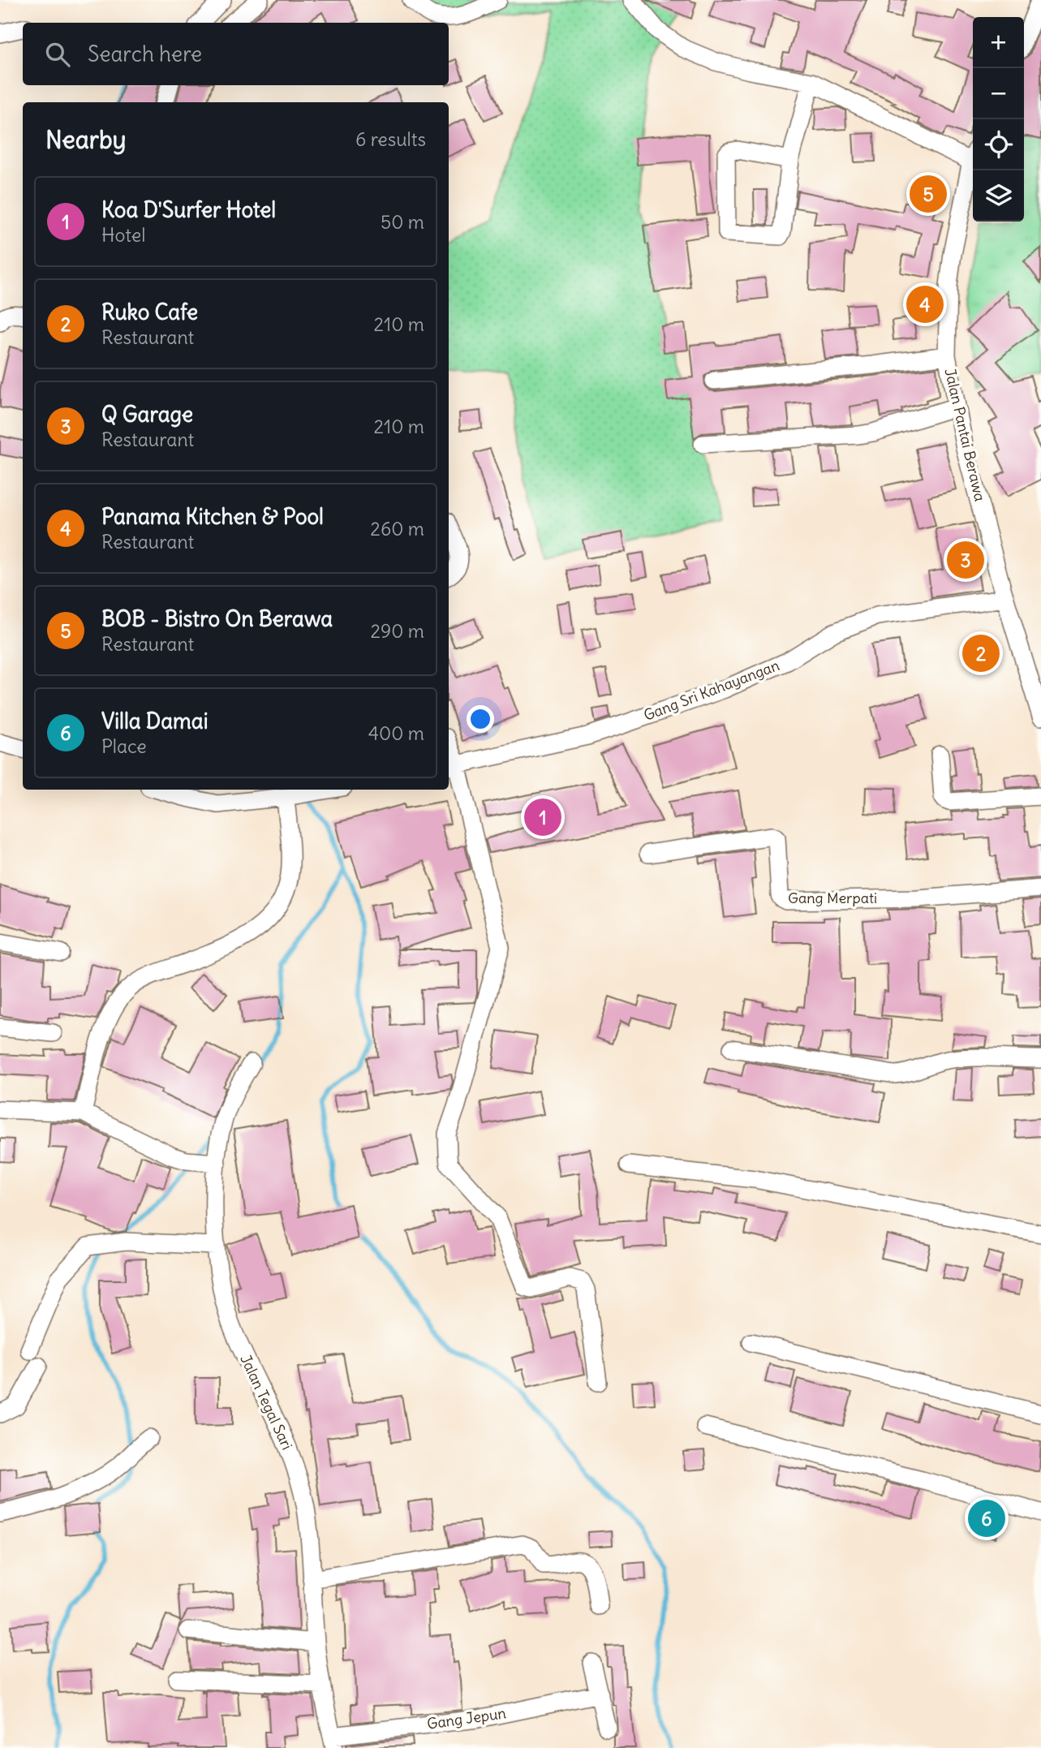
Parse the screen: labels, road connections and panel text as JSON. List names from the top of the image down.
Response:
{
  "streets": {
    "street": [
      "Jalan Pantai Berawa",
      "Gang Sri Kahayangan",
      "Gang Merpati",
      "Jalan Tegal Sari",
      "Gang Jepun"
    ]
  },
  "crossings": [
    ["Jalan Pantai Berawa", "Gang Sri Kahayangan"],
    ["Jalan Tegal Sari", "Gang Jepun"]
  ],
  "page": {
    "map_buttons": ["+", "−"],
    "search": "Search here",
    "heading": ["Nearby", "6 results"],
    "pins": [
      "5",
      "4",
      "3",
      "2",
      "1",
      "6"
    ],
    "list": [
      {
        "mark": "1",
        "name": "Koa D'Surfer Hotel",
        "note": "Hotel",
        "value": "50 m"
      },
      {
        "mark": "2",
        "name": "Ruko Cafe",
        "note": "Restaurant",
        "value": "210 m"
      },
      {
        "mark": "3",
        "name": "Q Garage",
        "note": "Restaurant",
        "value": "210 m"
      },
      {
        "mark": "4",
        "name": "Panama Kitchen & Pool",
        "note": "Restaurant",
        "value": "260 m"
      },
      {
        "mark": "5",
        "name": "BOB - Bistro On Berawa",
        "note": "Restaurant",
        "value": "290 m"
      },
      {
        "mark": "6",
        "name": "Villa Damai",
        "note": "Place",
        "value": "400 m"
      }
    ]
  }
}
